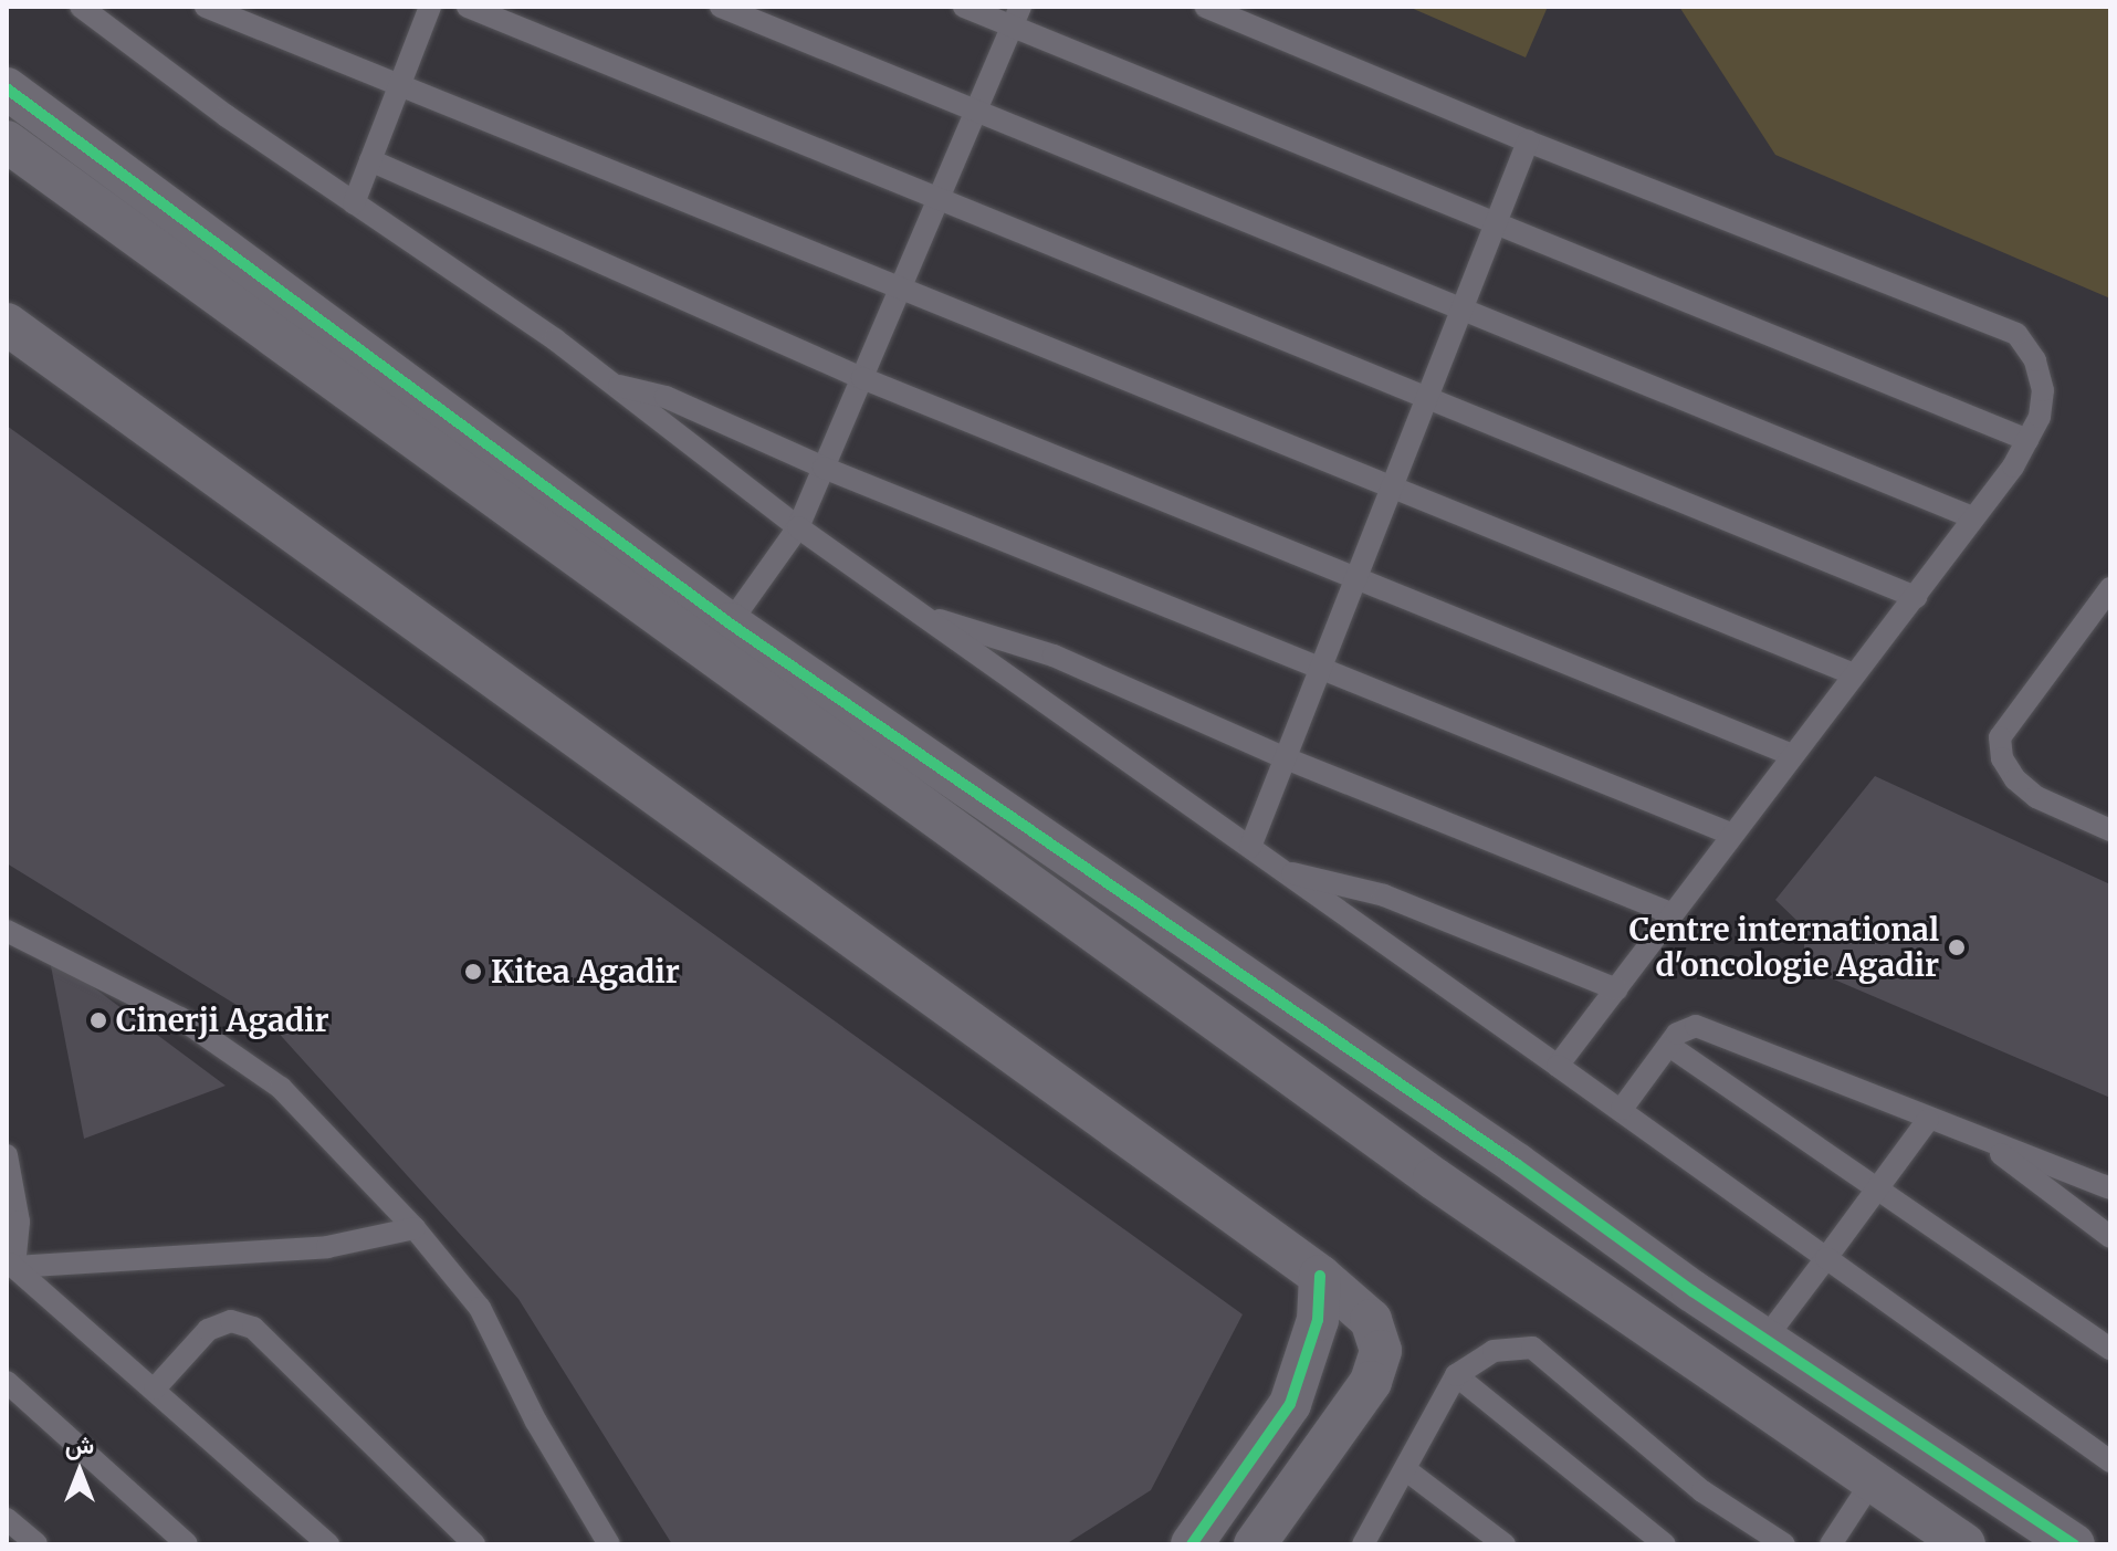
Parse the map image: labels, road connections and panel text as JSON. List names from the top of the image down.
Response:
{
  "places": ["Centre international d'oncologie Agadir", "Kitea Agadir", "Cinerji Agadir"],
  "north": "top"
}
